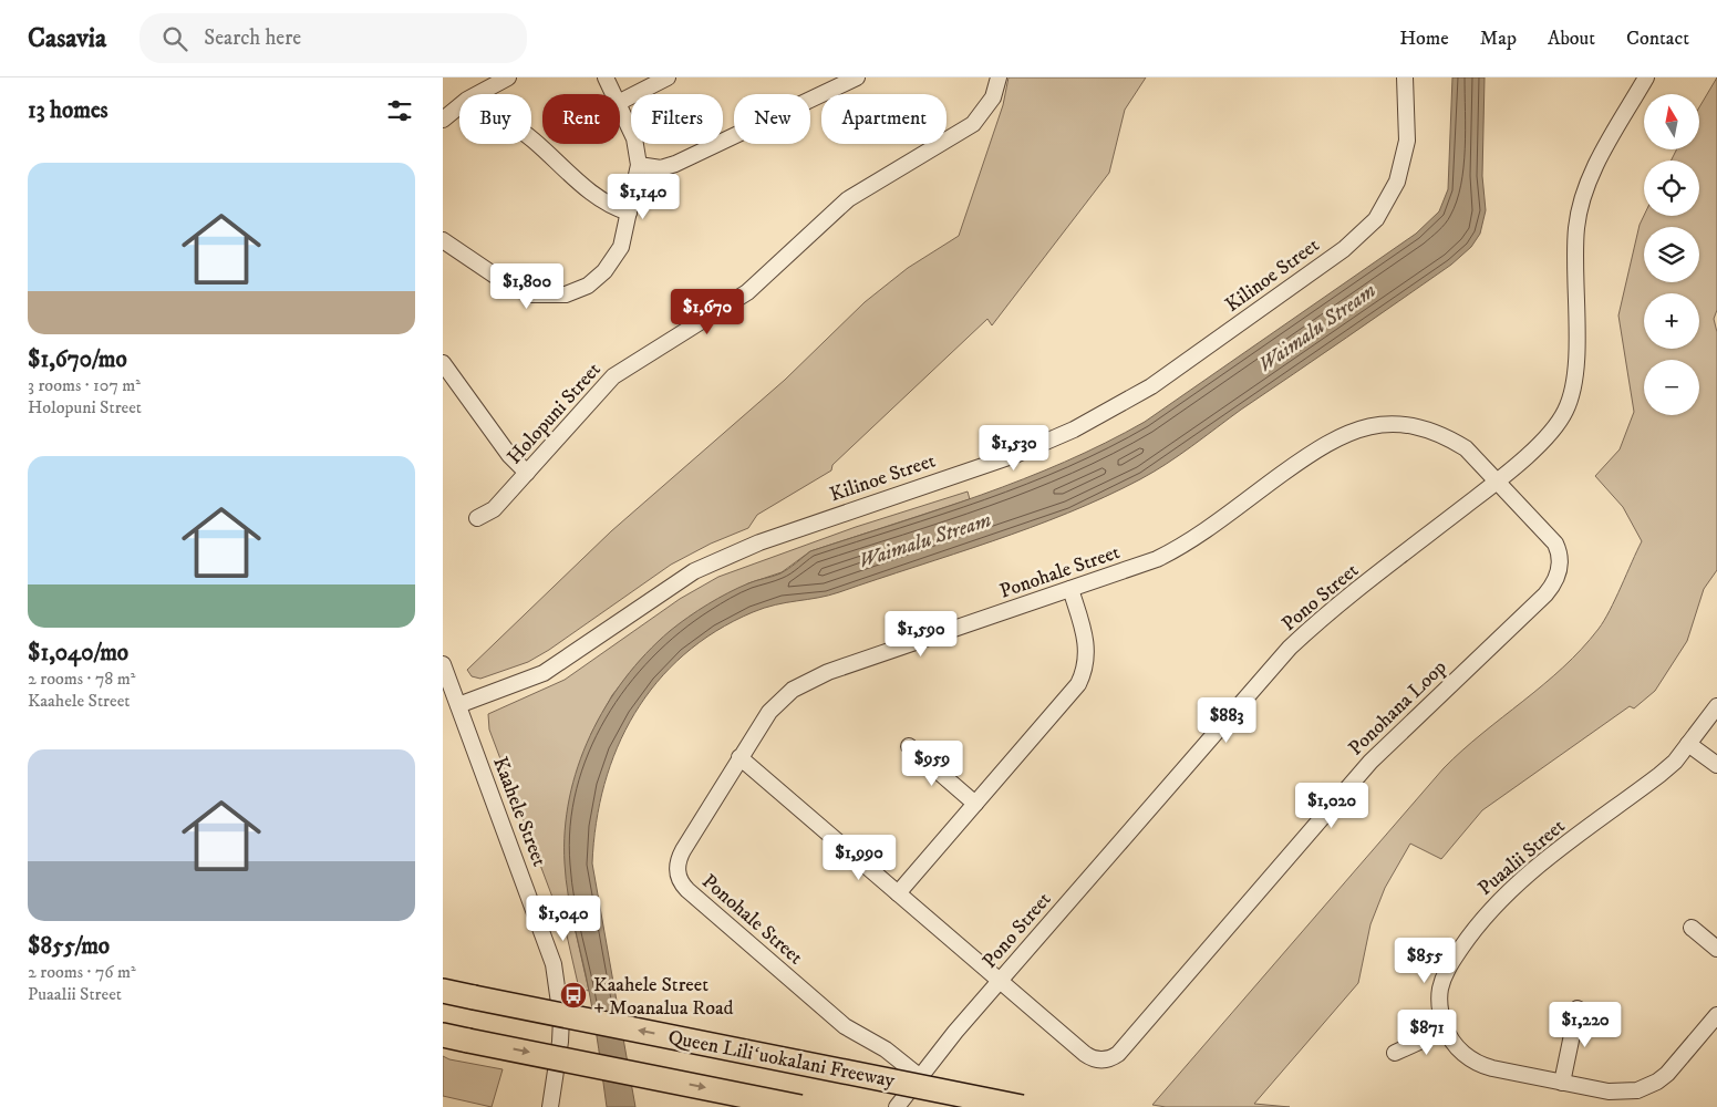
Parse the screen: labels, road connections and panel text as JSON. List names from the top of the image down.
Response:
{
  "streets": {
    "highway": ["Queen Liliʻuokalani Freeway"],
    "street": [
      "Kilinoe Street",
      "Holopuni Street",
      "Ponohale Street",
      "Pono Street",
      "Ponohana Loop",
      "Kaahele Street",
      "Puaalii Street"
    ]
  },
  "crossings": [
    ["Kilinoe Street", "Kaahele Street"],
    ["Ponohale Street", "Pono Street"],
    ["Ponohale Street", "Ponohana Loop"],
    ["Pono Street", "Ponohana Loop"]
  ],
  "water": ["Waimalu Stream"],
  "places": {
    "bus stop": ["Kaahele Street + Moanalua Road"]
  },
  "north": "top",
  "page": {
    "header": "Casavia",
    "search": "Search here",
    "nav": [
      "Home",
      "Map",
      "About",
      "Contact"
    ],
    "heading": "13 homes",
    "map_buttons": ["+", "−"],
    "chip": [
      "Buy",
      "Rent",
      "Filters",
      "New",
      "Apartment"
    ],
    "list": [
      {
        "name": "$1,670/mo",
        "note": "3 rooms · 107 m² · Holopuni Street"
      },
      {
        "name": "$1,040/mo",
        "note": "2 rooms · 78 m² · Kaahele Street"
      },
      {
        "name": "$855/mo",
        "note": "2 rooms · 76 m² · Puaalii Street"
      }
    ],
    "price": [
      "$1,140",
      "$1,800",
      "$1,670",
      "$1,530",
      "$1,590",
      "$883",
      "$959",
      "$1,020",
      "$1,990",
      "$1,040",
      "$855",
      "$1,220",
      "$871"
    ]
  }
}
